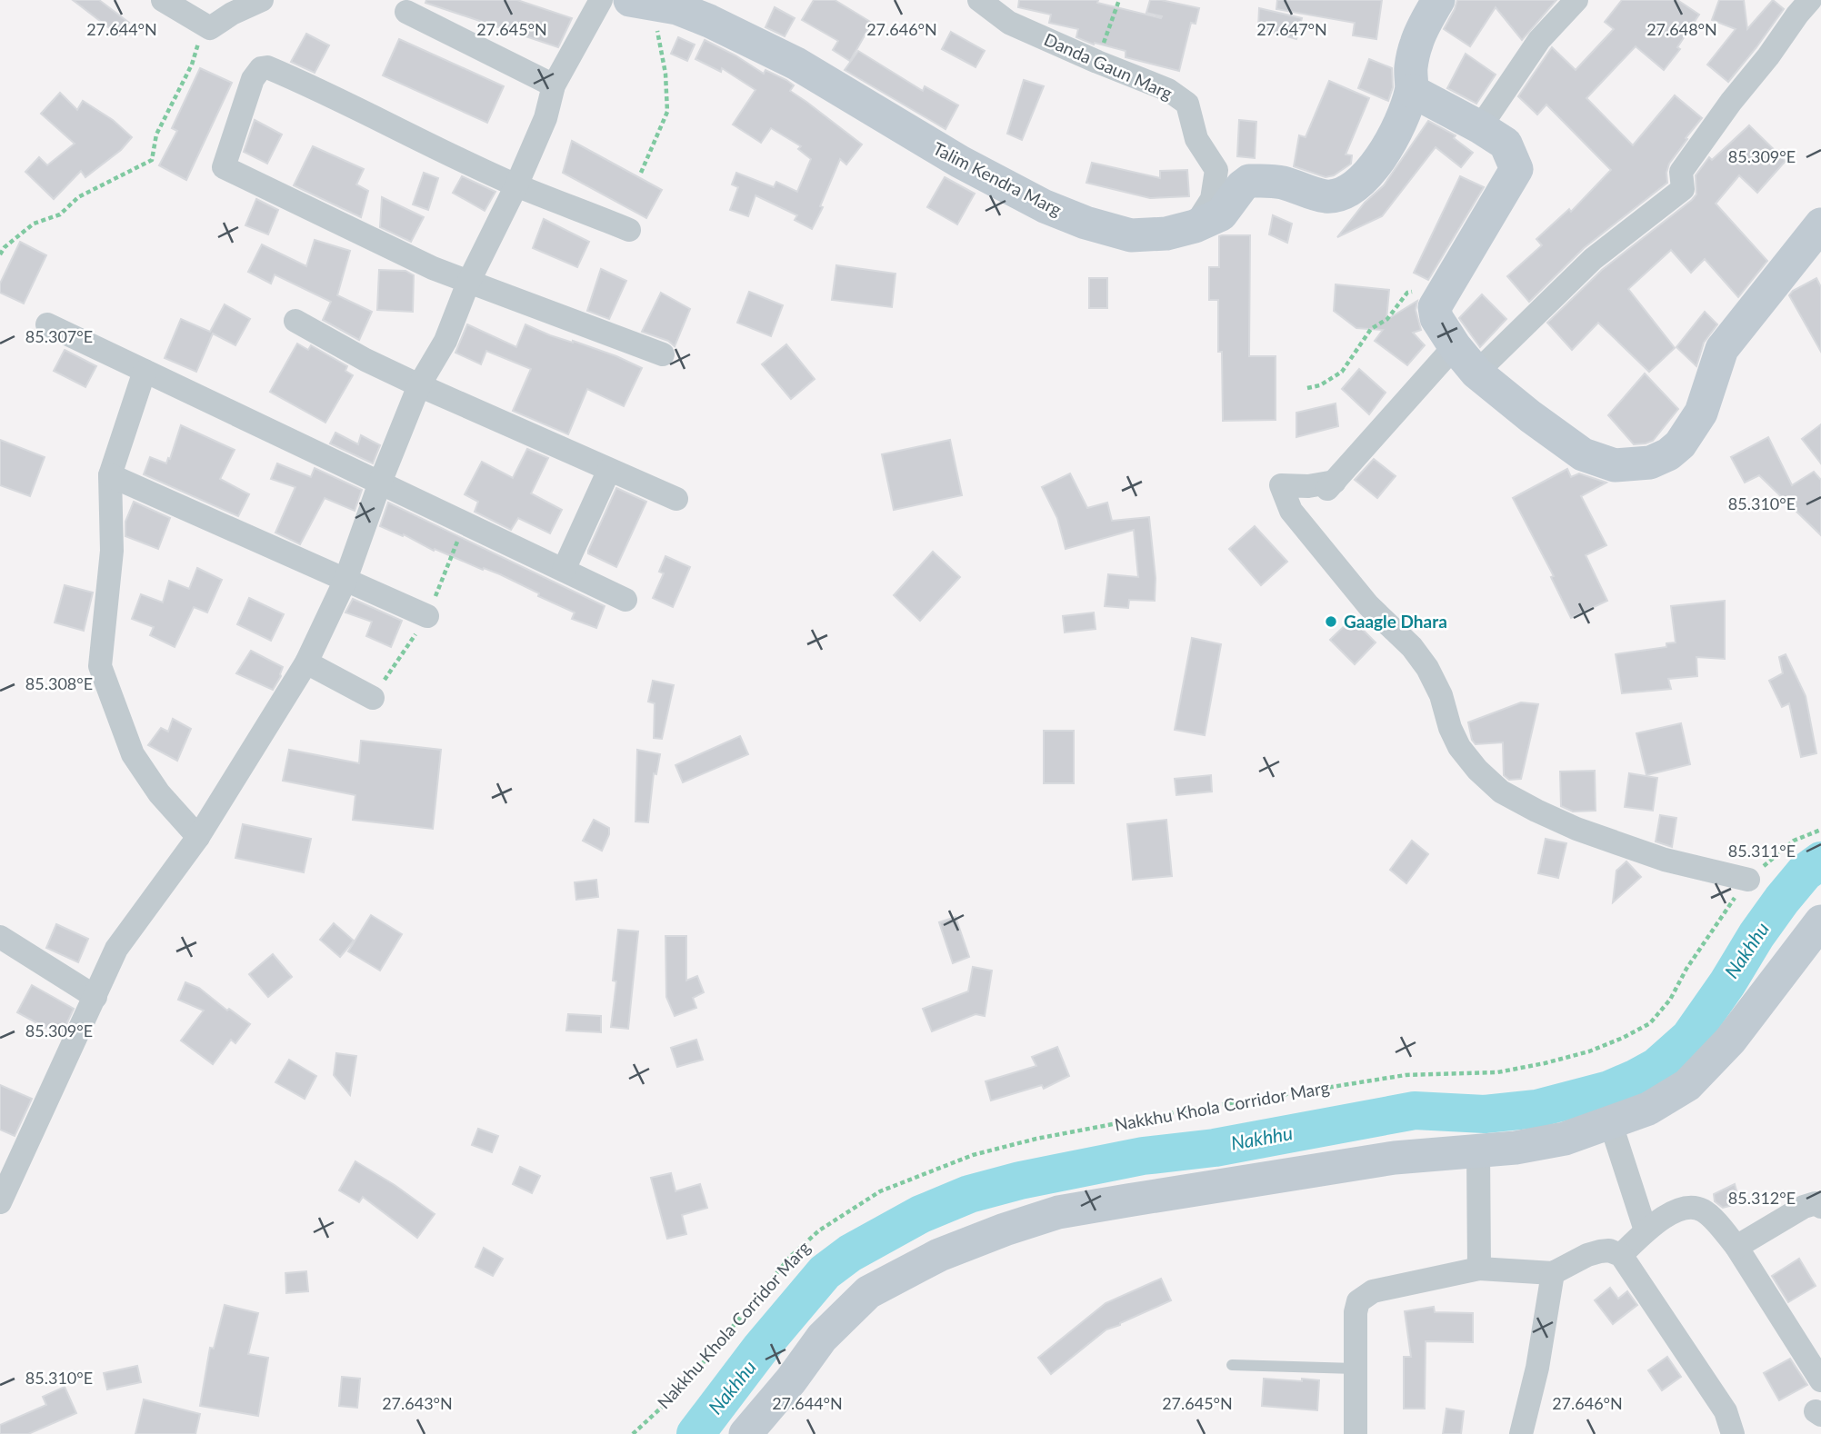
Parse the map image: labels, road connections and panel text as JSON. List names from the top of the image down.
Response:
{
  "streets": {
    "street": ["Danda Gaun Marg", "Talim Kendra Marg"],
    "path": ["Nakkhu Khola Corridor Marg"]
  },
  "crossings": [
    ["Danda Gaun Marg", "Talim Kendra Marg"]
  ],
  "water": ["Nakhhu"],
  "places": ["Gaagle Dhara"],
  "coordinates": [
    "27.644°N",
    "27.645°N",
    "27.646°N",
    "27.647°N",
    "27.648°N",
    "85.309°E",
    "85.307°E",
    "85.310°E",
    "85.308°E",
    "85.311°E",
    "85.312°E",
    "27.643°N"
  ]
}
